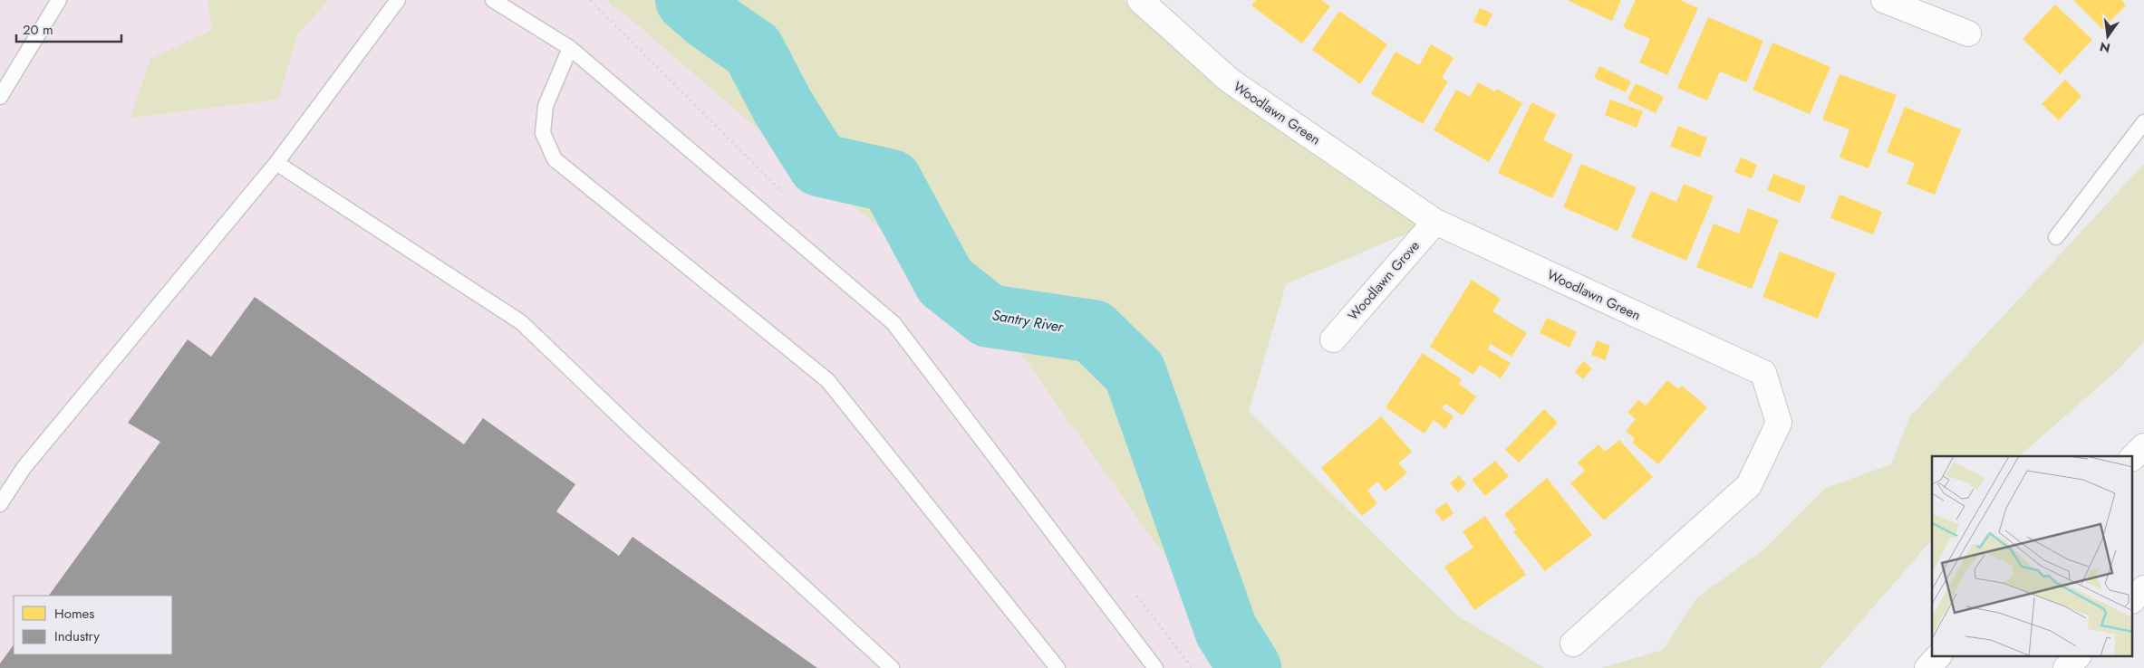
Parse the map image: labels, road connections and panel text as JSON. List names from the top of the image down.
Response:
{
  "streets": {
    "main road": ["Woodlawn Green", "Woodlawn Grove"]
  },
  "crossings": [
    ["Woodlawn Green", "Woodlawn Grove"]
  ],
  "water": ["Santry River"],
  "legend": ["Homes", "Industry"],
  "scale_bar": "20 m",
  "north": "bottom"
}
